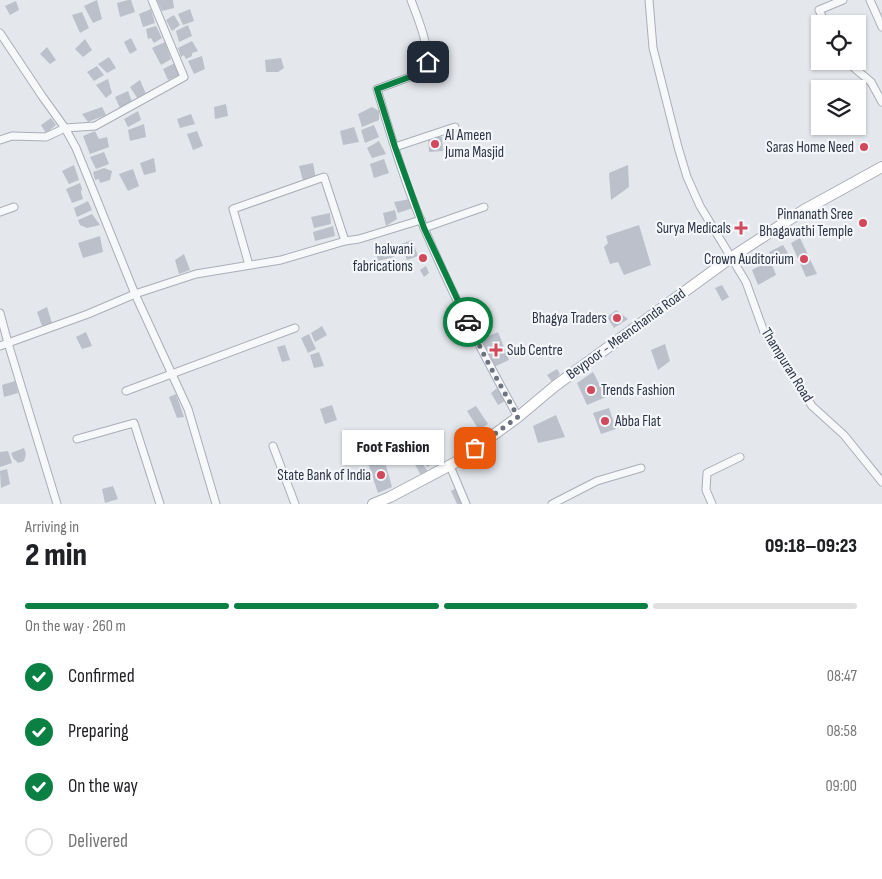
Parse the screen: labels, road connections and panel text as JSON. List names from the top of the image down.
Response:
{
  "streets": {
    "main road": ["Beypoor - Meenchanda Road"],
    "street": ["Thampuran Road"]
  },
  "crossings": [
    ["Beypoor - Meenchanda Road", "Thampuran Road"]
  ],
  "places": {
    "other": [
      "Al Ameen Juma Masjid",
      "Saras Home Need",
      "Pinnanath Sree Bhagavathi Temple",
      "halwani fabrications",
      "Crown Auditorium",
      "Bhagya Traders",
      "Trends Fashion",
      "Abba Flat",
      "Foot Fashion",
      "State Bank of India"
    ],
    "health": ["Surya Medicals", "Sub Centre"]
  },
  "page": {
    "bubble": "Foot Fashion",
    "heading": ["2 min", "Arriving in", "09:18–09:23"],
    "bar": "On the way · 260 m",
    "list": [
      ["Confirmed", "08:47"],
      ["Preparing", "08:58"],
      ["On the way", "09:00"],
      "Delivered"
    ]
  }
}
